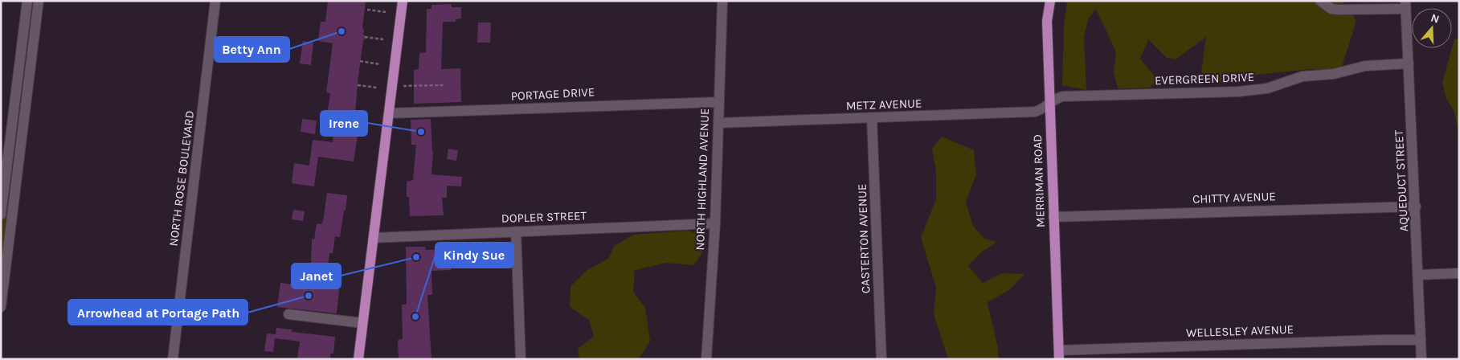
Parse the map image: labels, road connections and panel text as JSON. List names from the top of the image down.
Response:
{
  "streets": {
    "main road": ["MERRIMAN ROAD"],
    "street": [
      "EVERGREEN DRIVE",
      "PORTAGE DRIVE",
      "METZ AVENUE",
      "NORTH ROSE BOULEVARD",
      "NORTH HIGHLAND AVENUE",
      "AQUEDUCT STREET",
      "CHITTY AVENUE",
      "DOPLER STREET",
      "CASTERTON AVENUE",
      "WELLESLEY AVENUE"
    ]
  },
  "crossings": [
    ["EVERGREEN DRIVE", "METZ AVENUE"],
    ["EVERGREEN DRIVE", "MERRIMAN ROAD"],
    ["EVERGREEN DRIVE", "AQUEDUCT STREET"],
    ["PORTAGE DRIVE", "NORTH HIGHLAND AVENUE"],
    ["METZ AVENUE", "NORTH HIGHLAND AVENUE"],
    ["METZ AVENUE", "MERRIMAN ROAD"],
    ["METZ AVENUE", "CASTERTON AVENUE"],
    ["NORTH HIGHLAND AVENUE", "DOPLER STREET"],
    ["MERRIMAN ROAD", "CHITTY AVENUE"],
    ["MERRIMAN ROAD", "WELLESLEY AVENUE"],
    ["AQUEDUCT STREET", "CHITTY AVENUE"],
    ["AQUEDUCT STREET", "WELLESLEY AVENUE"]
  ],
  "places": [
    "Betty Ann",
    "Irene",
    "Janet",
    "Arrowhead at Portage Path",
    "Kindy Sue"
  ],
  "north": "top"
}
